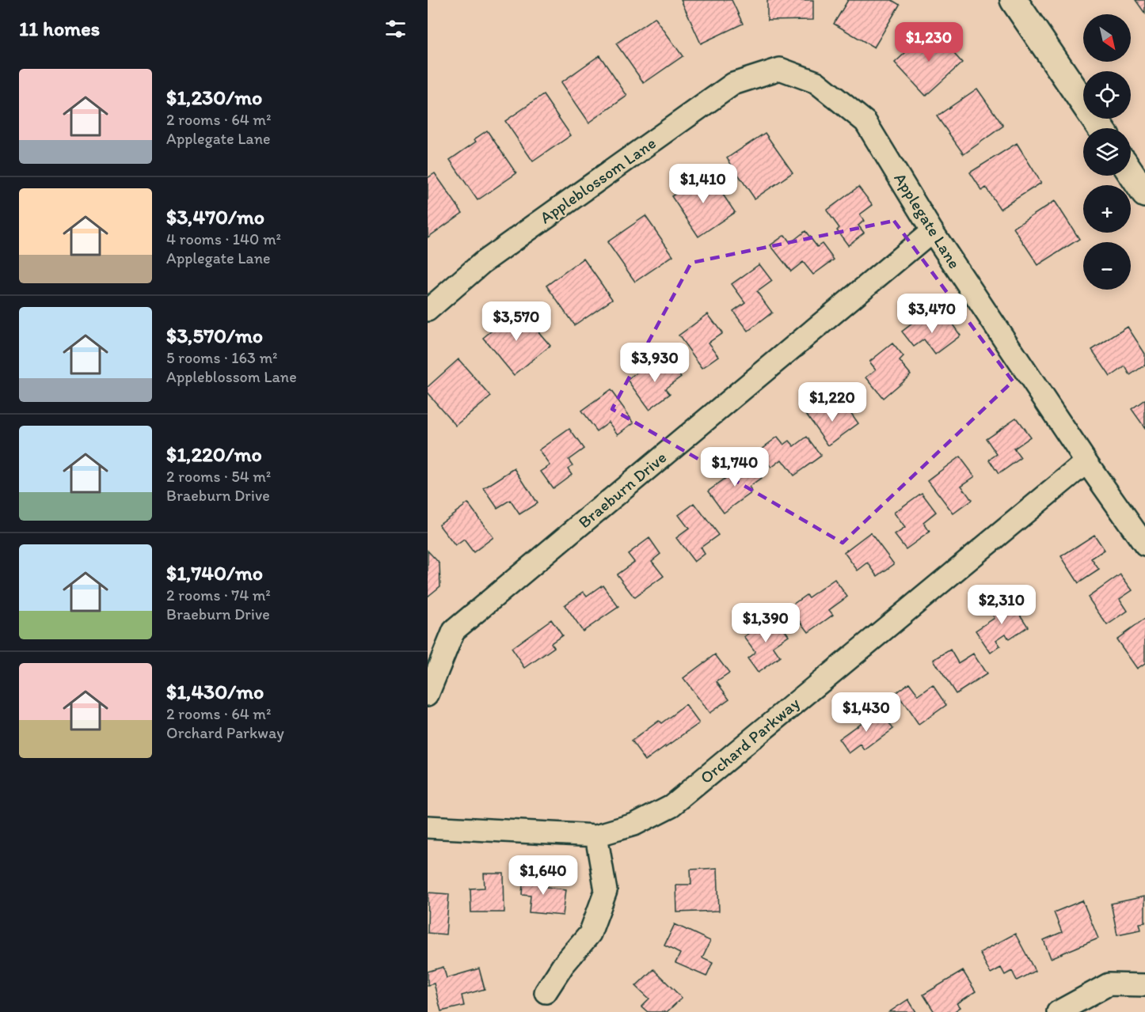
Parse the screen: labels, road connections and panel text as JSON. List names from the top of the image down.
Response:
{
  "streets": {
    "street": [
      "Appleblossom Lane",
      "Applegate Lane",
      "Braeburn Drive",
      "Orchard Parkway"
    ]
  },
  "crossings": [
    ["Appleblossom Lane", "Applegate Lane"],
    ["Applegate Lane", "Braeburn Drive"],
    ["Applegate Lane", "Orchard Parkway"]
  ],
  "north": "bottom right",
  "page": {
    "heading": "11 homes",
    "map_buttons": ["+", "−"],
    "price": [
      "$1,230",
      "$1,410",
      "$3,470",
      "$3,570",
      "$3,930",
      "$1,220",
      "$1,740",
      "$2,310",
      "$1,390",
      "$1,430",
      "$1,640"
    ],
    "list": [
      {
        "name": "$1,230/mo",
        "note": "2 rooms · 64 m² · Applegate Lane"
      },
      {
        "name": "$3,470/mo",
        "note": "4 rooms · 140 m² · Applegate Lane"
      },
      {
        "name": "$3,570/mo",
        "note": "5 rooms · 163 m² · Appleblossom Lane"
      },
      {
        "name": "$1,220/mo",
        "note": "2 rooms · 54 m² · Braeburn Drive"
      },
      {
        "name": "$1,740/mo",
        "note": "2 rooms · 74 m² · Braeburn Drive"
      },
      {
        "name": "$1,430/mo",
        "note": "2 rooms · 64 m² · Orchard Parkway"
      }
    ]
  }
}
